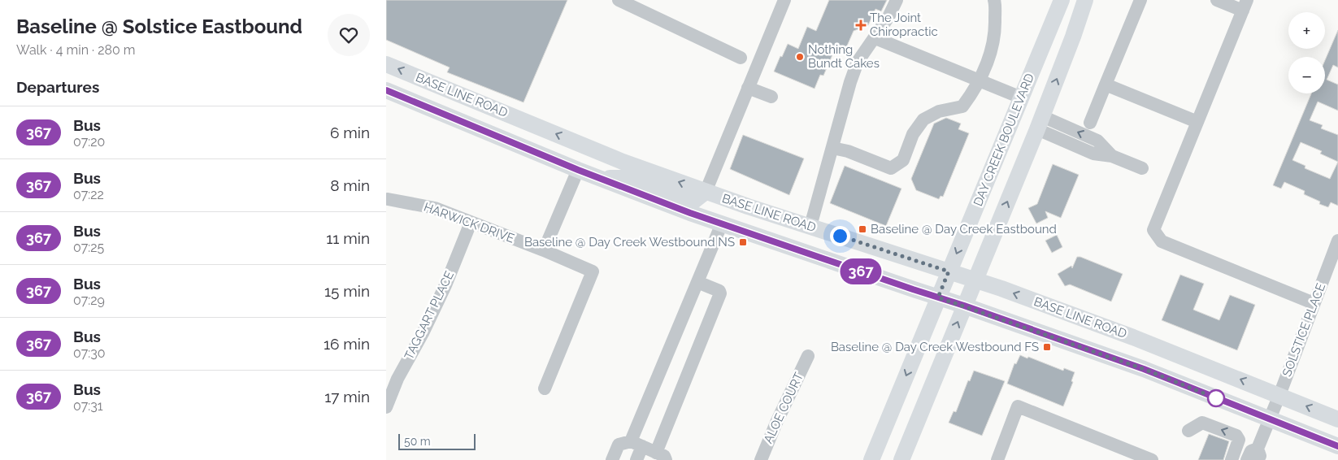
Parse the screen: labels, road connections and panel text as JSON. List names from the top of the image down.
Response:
{
  "streets": {
    "main road": ["BASE LINE ROAD", "DAY CREEK BOULEVARD"],
    "street": [
      "HARWICK DRIVE",
      "TAGGART PLACE",
      "SOLSTICE PLACE",
      "ALOE COURT"
    ]
  },
  "crossings": [
    ["BASE LINE ROAD", "DAY CREEK BOULEVARD"],
    ["BASE LINE ROAD", "SOLSTICE PLACE"],
    ["HARWICK DRIVE", "TAGGART PLACE"]
  ],
  "places": {
    "health": ["The Joint Chiropractic"],
    "other": ["Nothing Bundt Cakes"],
    "transit": ["Baseline @ Day Creek Eastbound", "Baseline @ Day Creek Westbound NS", "Baseline @ Day Creek Westbound FS"]
  },
  "lines": ["bus line 367"],
  "scale_bar": "50 m",
  "page": {
    "heading": [
      ["Baseline @ Solstice Eastbound", "Walk · 4 min · 280 m"],
      "Departures"
    ],
    "on_map": "367",
    "map_buttons": ["+", "−"],
    "list": [
      {
        "mark": "367",
        "name": "Bus",
        "note": "07:20",
        "value": "6 min"
      },
      {
        "mark": "367",
        "name": "Bus",
        "note": "07:22",
        "value": "8 min"
      },
      {
        "mark": "367",
        "name": "Bus",
        "note": "07:25",
        "value": "11 min"
      },
      {
        "mark": "367",
        "name": "Bus",
        "note": "07:29",
        "value": "15 min"
      },
      {
        "mark": "367",
        "name": "Bus",
        "note": "07:30",
        "value": "16 min"
      },
      {
        "mark": "367",
        "name": "Bus",
        "note": "07:31",
        "value": "17 min"
      }
    ],
    "scale": "50 m"
  }
}
